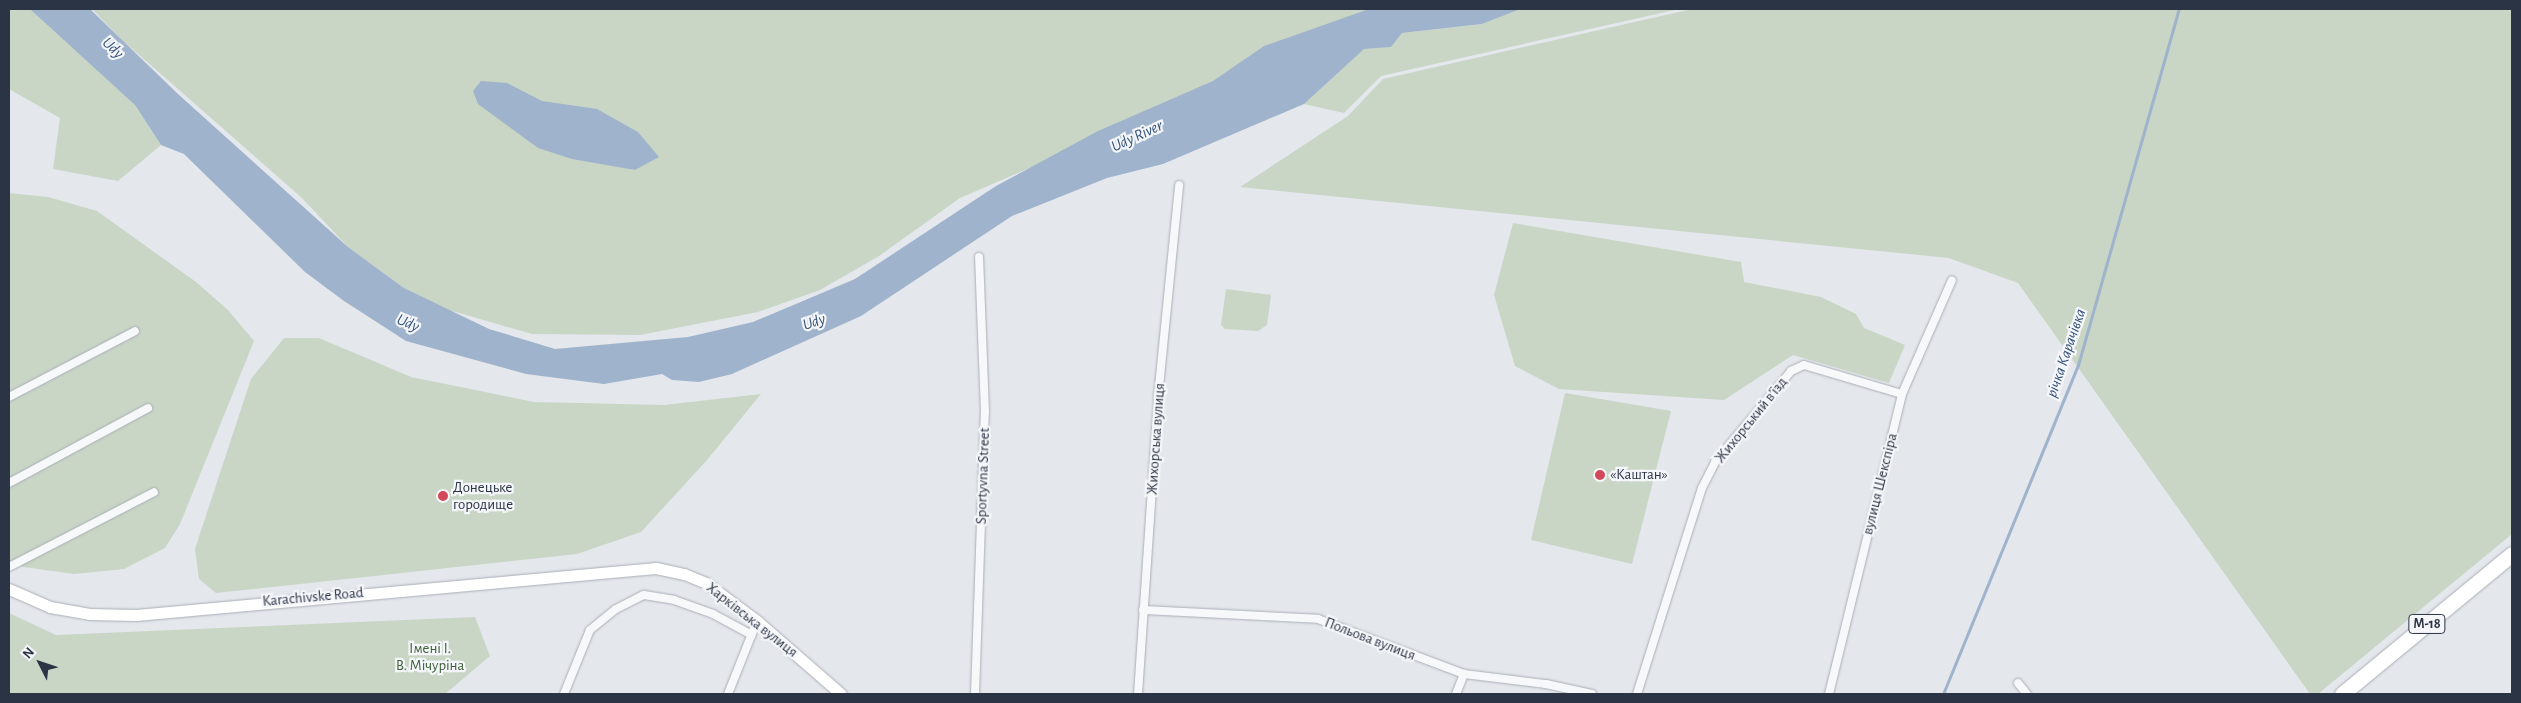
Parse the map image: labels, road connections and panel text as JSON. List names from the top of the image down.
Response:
{
  "streets": {
    "highway": ["М-18"],
    "main road": ["Karachivske Road", "Харківська вулиця"],
    "street": [
      "Жихорський в’їзд",
      "Жихорська вулиця",
      "Sportyvna Street",
      "вулиця Шекспіра",
      "Польова вулиця"
    ]
  },
  "crossings": [
    ["Жихорський в’їзд", "вулиця Шекспіра"],
    ["Жихорська вулиця", "Польова вулиця"],
    ["Karachivske Road", "Харківська вулиця"]
  ],
  "water": ["Udy", "Udy River", "річка Карачівка"],
  "parks": ["Імені І. В. Мічуріна"],
  "places": ["«Каштан»", "Донецьке городище"],
  "north": "top left"
}
